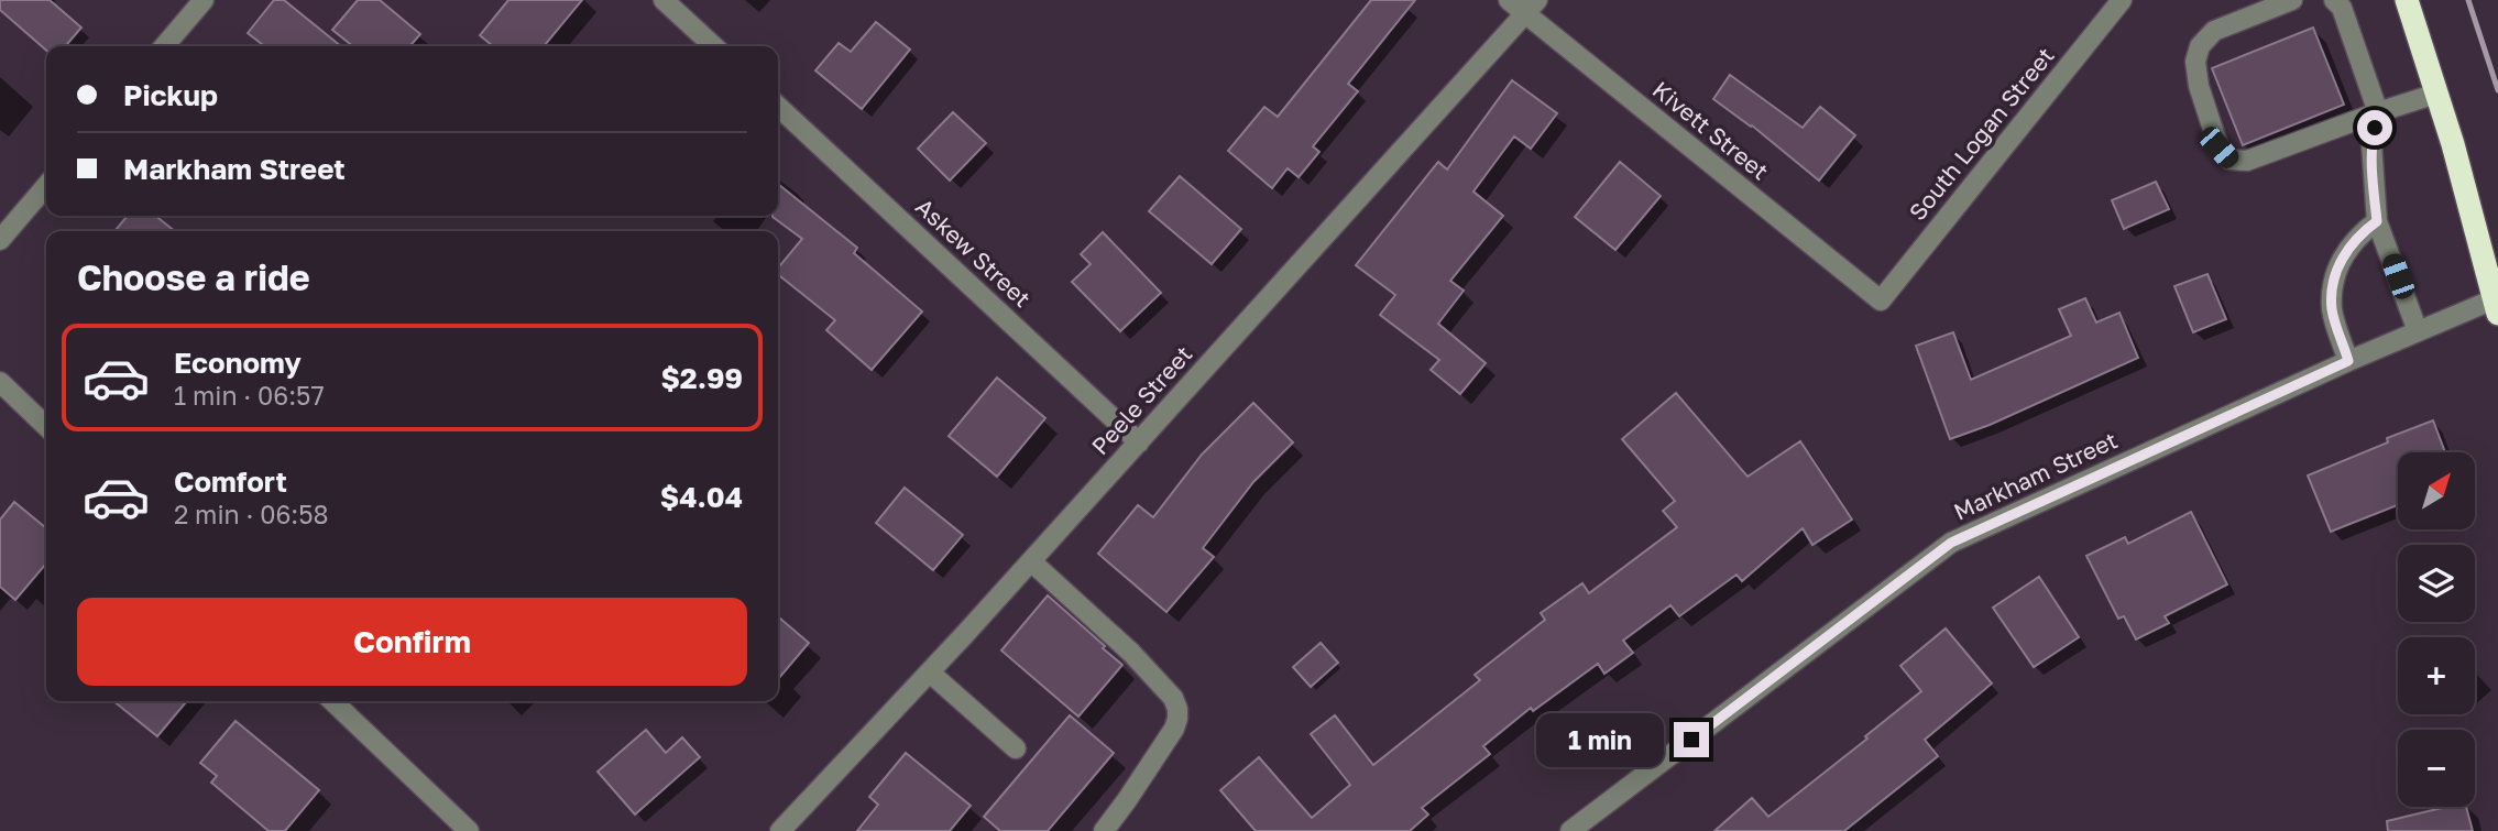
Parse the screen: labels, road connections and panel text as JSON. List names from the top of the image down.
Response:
{
  "streets": {
    "street": [
      "Kivett Street",
      "South Logan Street",
      "Askew Street",
      "Peele Street",
      "Markham Street"
    ]
  },
  "crossings": [
    ["Kivett Street", "South Logan Street"],
    ["Kivett Street", "Peele Street"],
    ["Askew Street", "Peele Street"]
  ],
  "north": "top right",
  "page": {
    "banner": ["Pickup", "Markham Street"],
    "heading": "Choose a ride",
    "list": [
      {
        "name": "Economy",
        "note": "1 min · 06:57",
        "value": "$2.99"
      },
      {
        "name": "Comfort",
        "note": "2 min · 06:58",
        "value": "$4.04"
      }
    ],
    "map_buttons": ["+", "−"],
    "buttons": "Confirm",
    "bubble": "1 min"
  }
}
